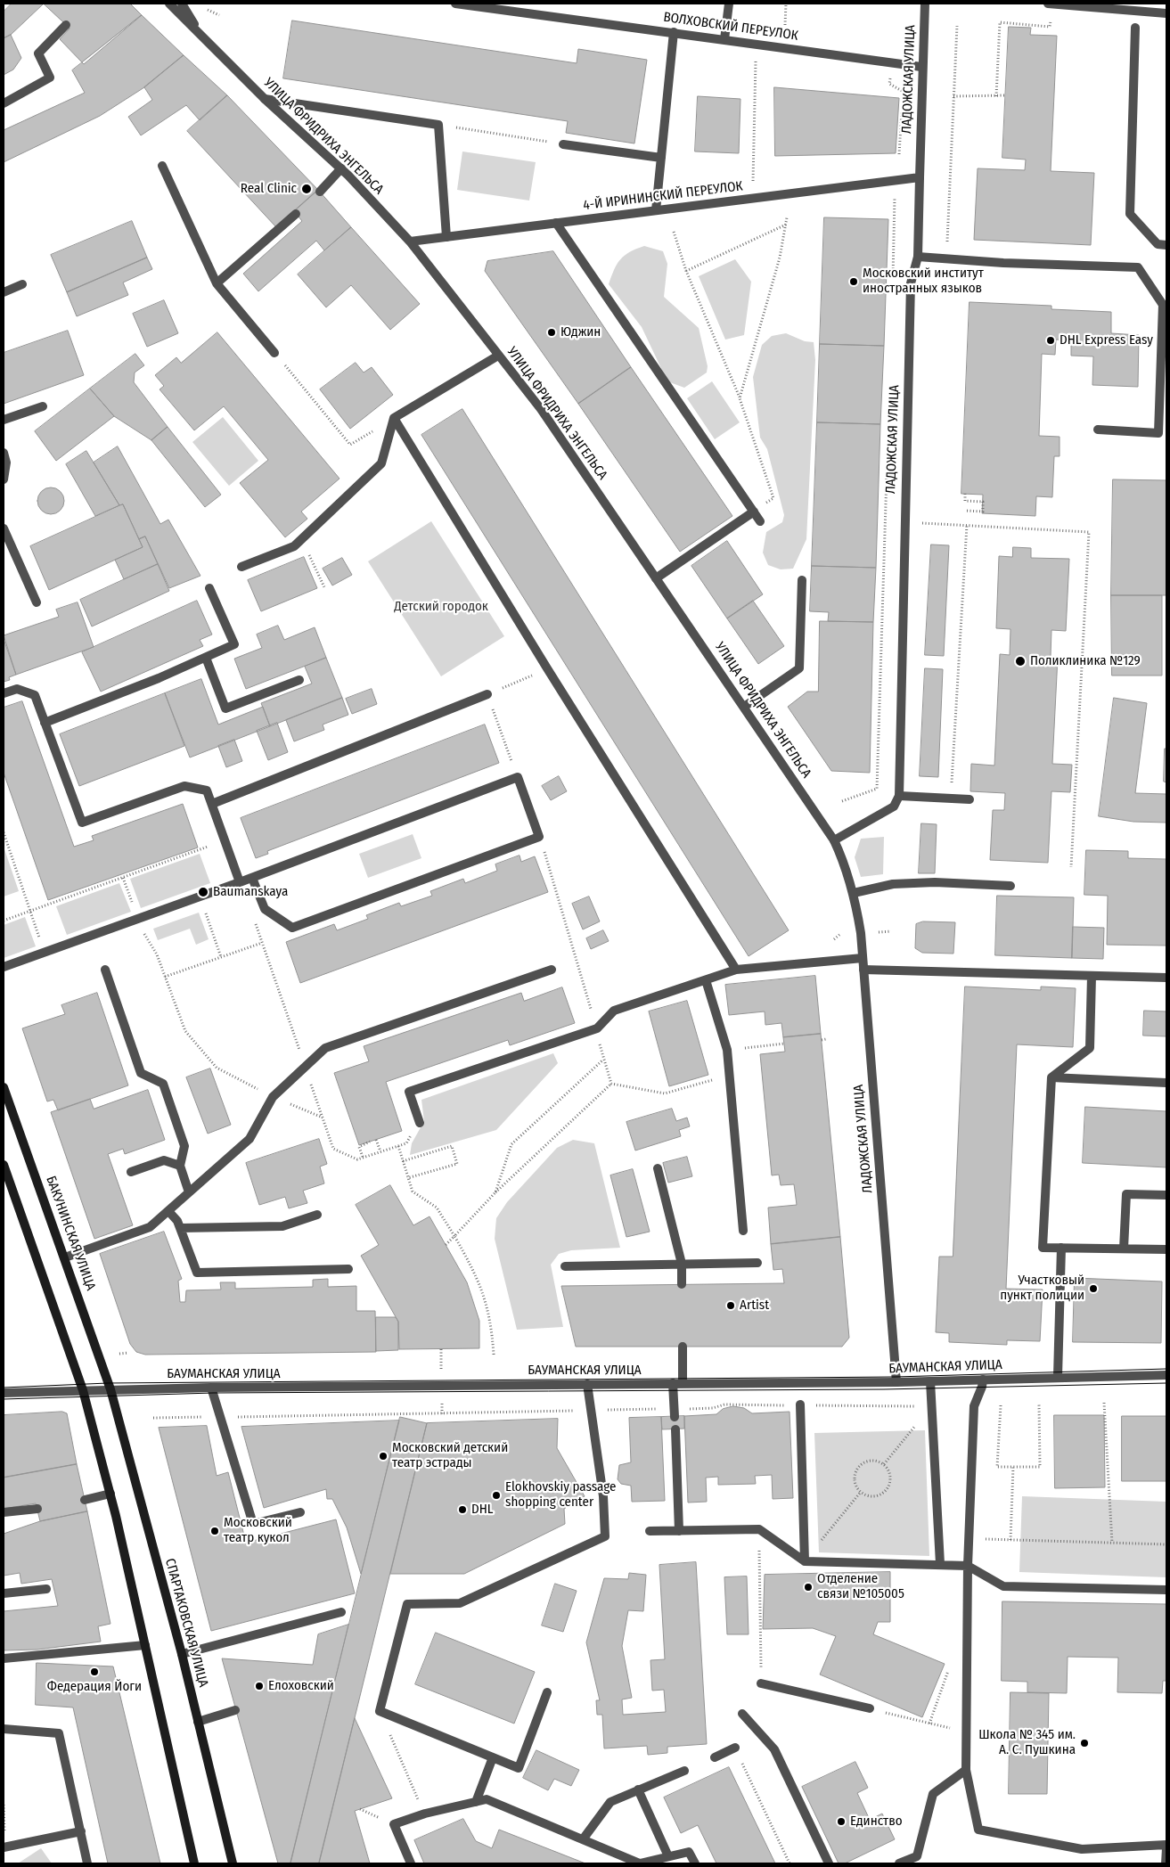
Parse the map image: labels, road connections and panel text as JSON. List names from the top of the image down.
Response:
{
  "streets": {
    "main road": ["БАКУНИНСКАЯ УЛИЦА", "СПАРТАКОВСКАЯ УЛИЦА"],
    "street": [
      "ВОЛХОВСКИЙ ПЕРЕУЛОК",
      "ЛАДОЖСКАЯ УЛИЦА",
      "УЛИЦА ФРИДРИХА ЭНГЕЛЬСА",
      "4-Й ИРИНИНСКИЙ ПЕРЕУЛОК",
      "БАУМАНСКАЯ УЛИЦА"
    ]
  },
  "crossings": [
    ["ВОЛХОВСКИЙ ПЕРЕУЛОК", "ЛАДОЖСКАЯ УЛИЦА"],
    ["ЛАДОЖСКАЯ УЛИЦА", "УЛИЦА ФРИДРИХА ЭНГЕЛЬСА"],
    ["ЛАДОЖСКАЯ УЛИЦА", "4-Й ИРИНИНСКИЙ ПЕРЕУЛОК"],
    ["ЛАДОЖСКАЯ УЛИЦА", "БАУМАНСКАЯ УЛИЦА"],
    ["УЛИЦА ФРИДРИХА ЭНГЕЛЬСА", "4-Й ИРИНИНСКИЙ ПЕРЕУЛОК"],
    ["БАКУНИНСКАЯ УЛИЦА", "БАУМАНСКАЯ УЛИЦА"],
    ["БАКУНИНСКАЯ УЛИЦА", "СПАРТАКОВСКАЯ УЛИЦА"],
    ["БАУМАНСКАЯ УЛИЦА", "СПАРТАКОВСКАЯ УЛИЦА"]
  ],
  "parks": ["Детский городок"],
  "places": [
    "Real Clinic",
    "Московский институт иностранных языков",
    "Юджин",
    "DHL Express Easy",
    "Поликлиника №129",
    "Baumanskaya",
    "Участковый пункт полиции",
    "Artist",
    "Московский детский театр эстрады",
    "Elokhovskiy passage shopping center",
    "DHL",
    "Московский театр кукол",
    "Отделение связи №105005",
    "Федерация Йоги",
    "Елоховский",
    "Школа № 345 им. А. С. Пушкина",
    "Единство"
  ]
}
